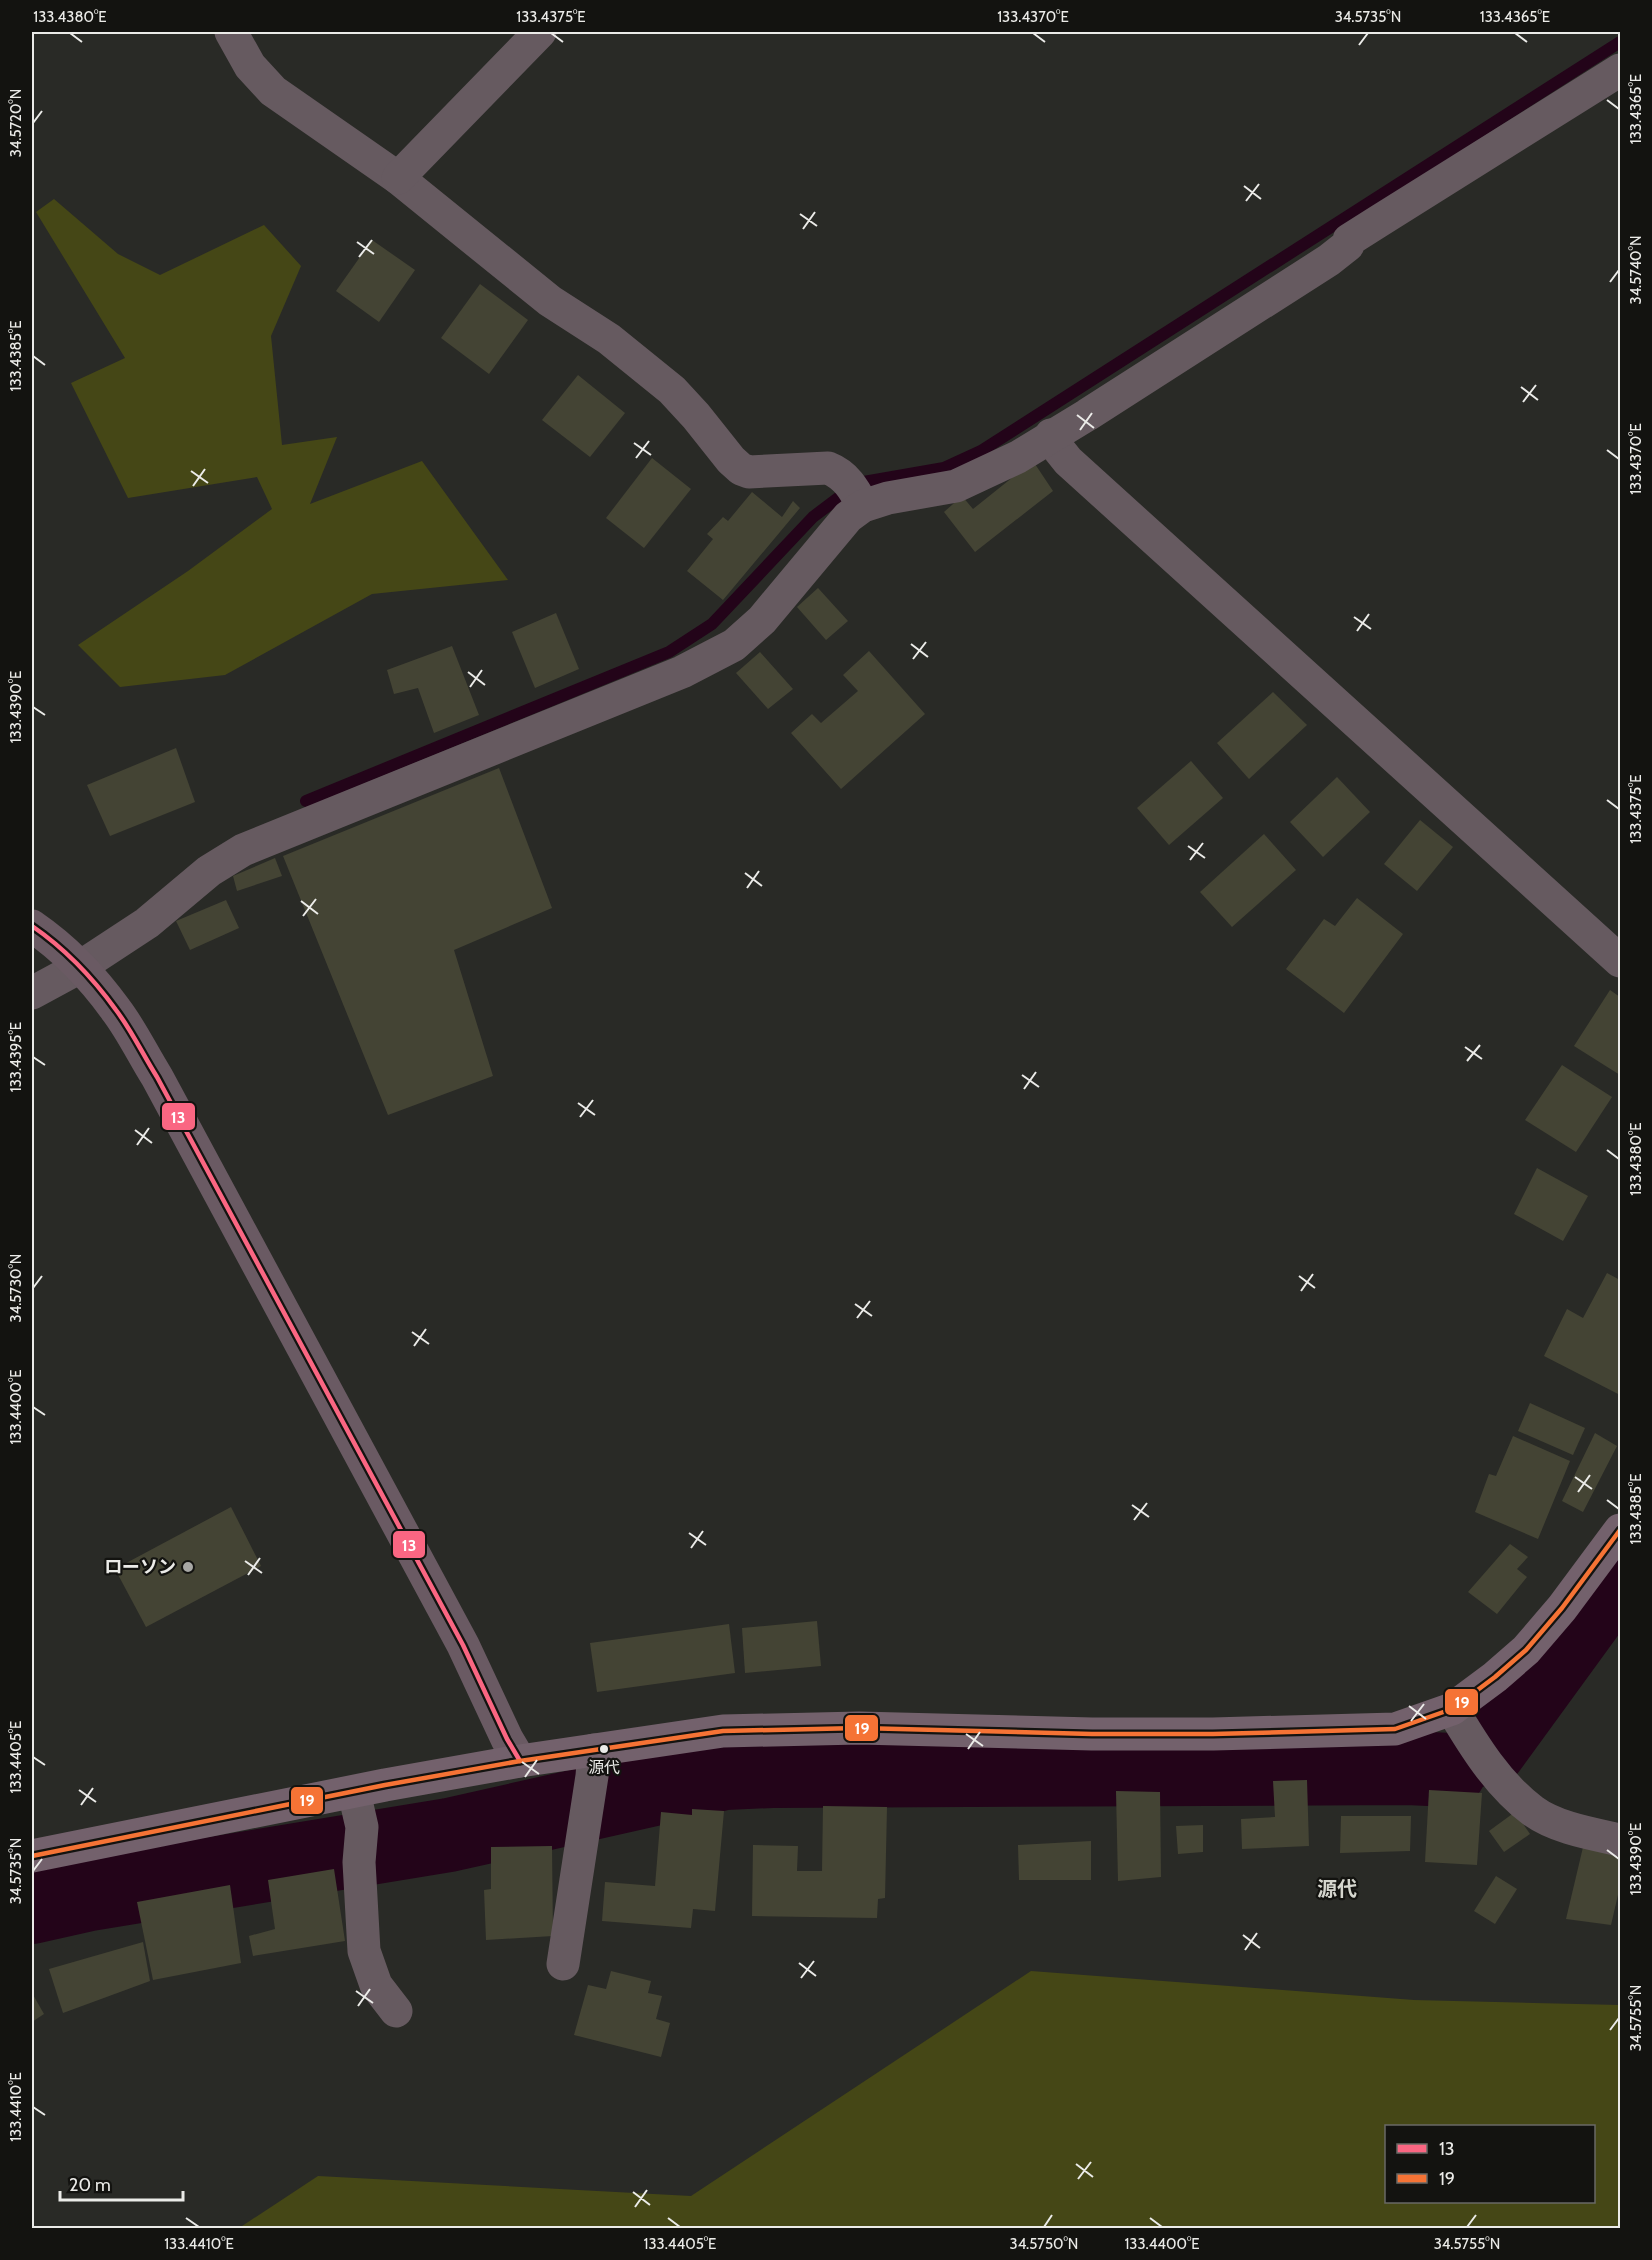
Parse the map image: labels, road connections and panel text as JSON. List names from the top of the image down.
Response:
{
  "districts": ["源代"],
  "places": ["ローソン", "源代"],
  "lines": ["transit line 13", "transit line 19"],
  "legend": ["13", "19"],
  "scale_bar": "20 m",
  "coordinates": [
    "133.4380°E",
    "133.4375°E",
    "133.4370°E",
    "34.5735°N",
    "133.4365°E",
    "34.5720°N",
    "34.5740°N",
    "133.4385°E",
    "133.4390°E",
    "133.4395°E",
    "34.5730°N",
    "133.4400°E",
    "133.4405°E",
    "34.5755°N",
    "133.4410°E",
    "34.5750°N"
  ]
}
